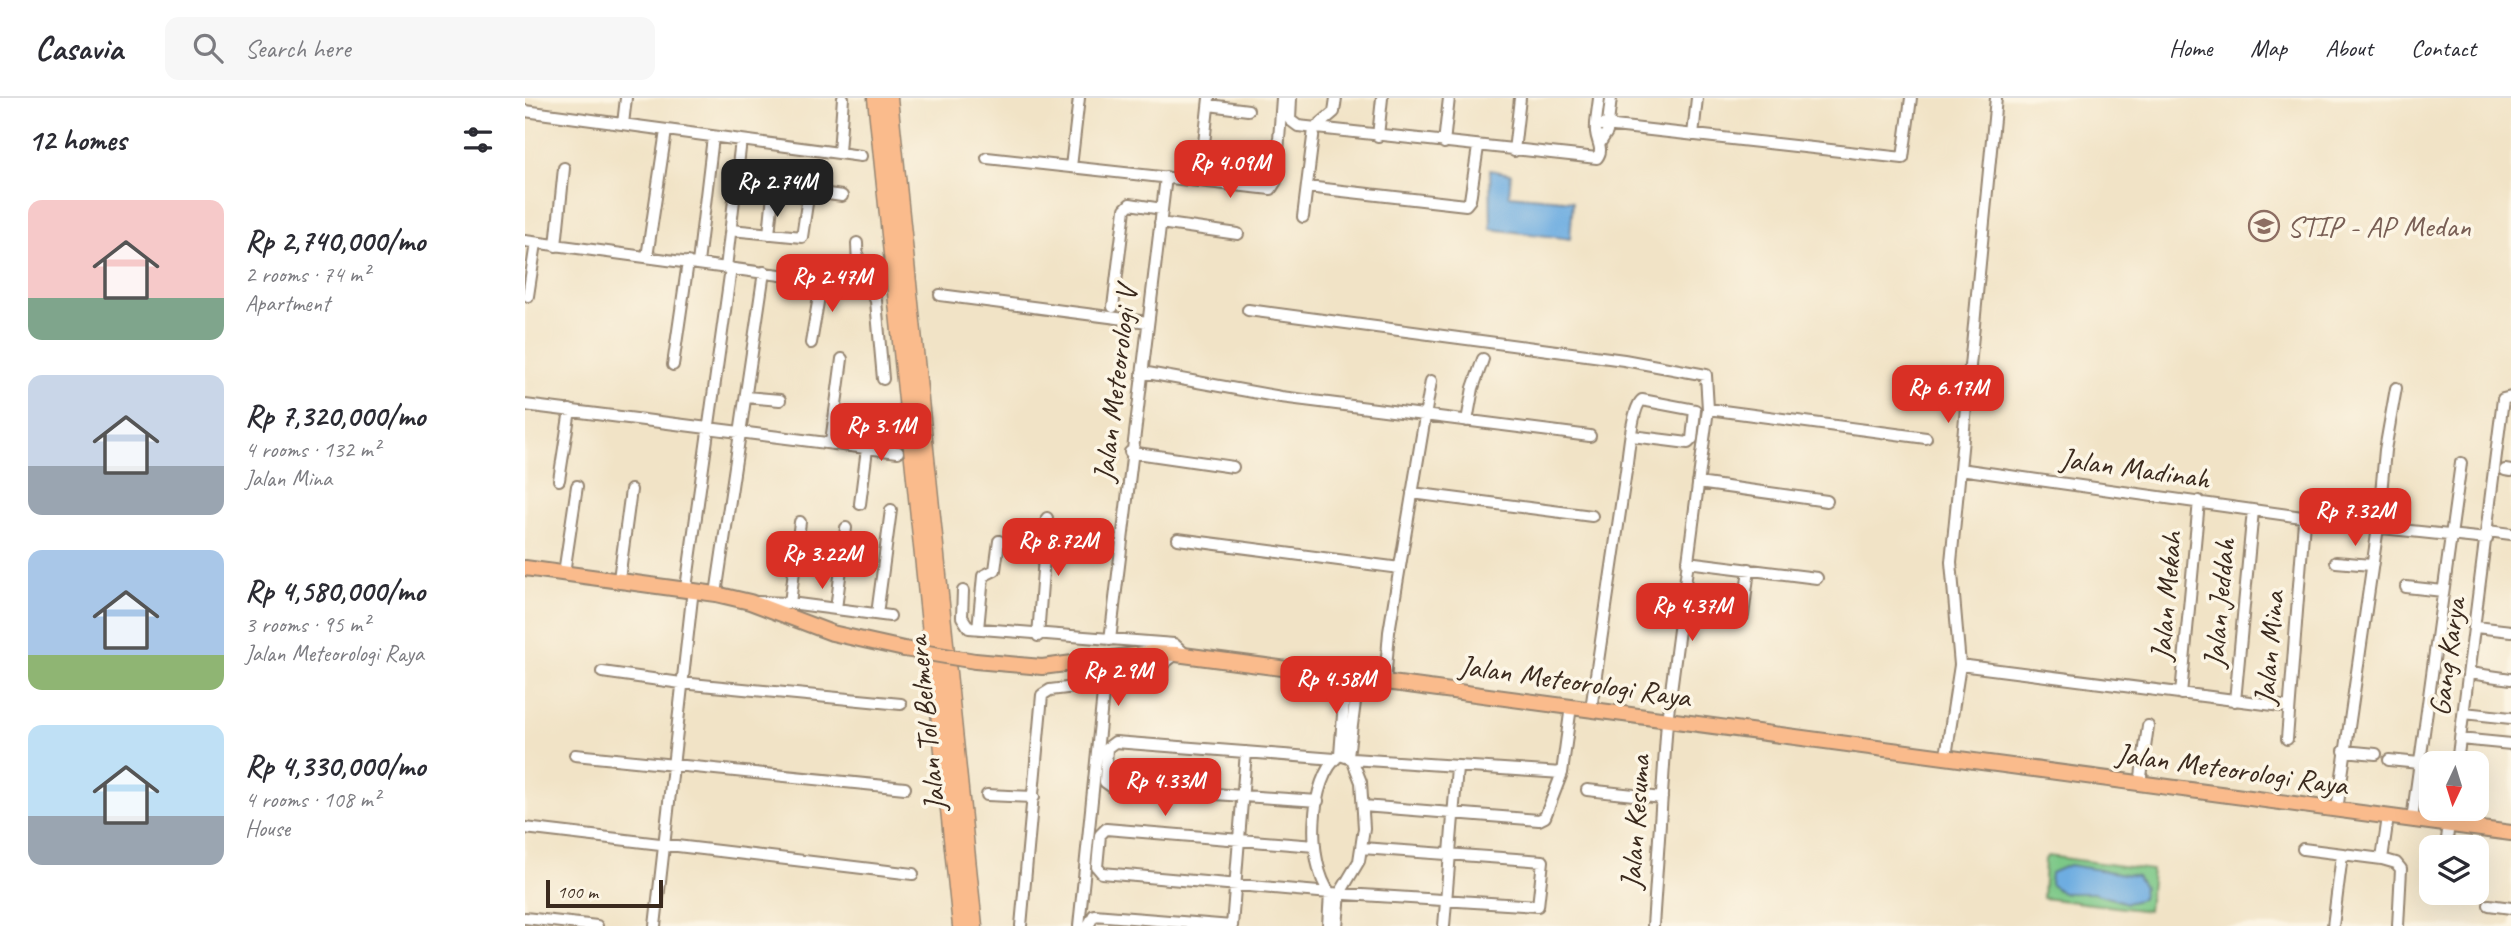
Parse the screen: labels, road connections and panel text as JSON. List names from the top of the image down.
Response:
{
  "streets": {
    "highway": ["Jalan Tol Belmera"],
    "main road": ["Jalan Meteorologi Raya"],
    "street": [
      "Jalan Meteorologi V",
      "Jalan Madinah",
      "Jalan Mekah",
      "Jalan Jeddah",
      "Jalan Mina",
      "Gang Karya",
      "Jalan Kesuma"
    ]
  },
  "crossings": [
    ["Jalan Madinah", "Jalan Mekah"],
    ["Jalan Madinah", "Jalan Jeddah"],
    ["Jalan Madinah", "Jalan Mina"],
    ["Jalan Meteorologi Raya", "Jalan Kesuma"]
  ],
  "places": {
    "school or university": ["STIP - AP Medan"]
  },
  "scale_bar": "100 m",
  "north": "bottom",
  "page": {
    "header": "Casavia",
    "search": "Search here",
    "nav": [
      "Home",
      "Map",
      "About",
      "Contact"
    ],
    "heading": "12 homes",
    "price": [
      "Rp 4.09M",
      "Rp 2.74M",
      "Rp 2.47M",
      "Rp 6.17M",
      "Rp 3.1M",
      "Rp 7.32M",
      "Rp 8.72M",
      "Rp 3.22M",
      "Rp 4.37M",
      "Rp 2.9M",
      "Rp 4.58M",
      "Rp 4.33M"
    ],
    "list": [
      {
        "name": "Rp 2,740,000/mo",
        "note": "2 rooms · 74 m² · Apartment"
      },
      {
        "name": "Rp 7,320,000/mo",
        "note": "4 rooms · 132 m² · Jalan Mina"
      },
      {
        "name": "Rp 4,580,000/mo",
        "note": "3 rooms · 95 m² · Jalan Meteorologi Raya"
      },
      {
        "name": "Rp 4,330,000/mo",
        "note": "4 rooms · 108 m² · House"
      }
    ],
    "scale": "100 m"
  }
}
